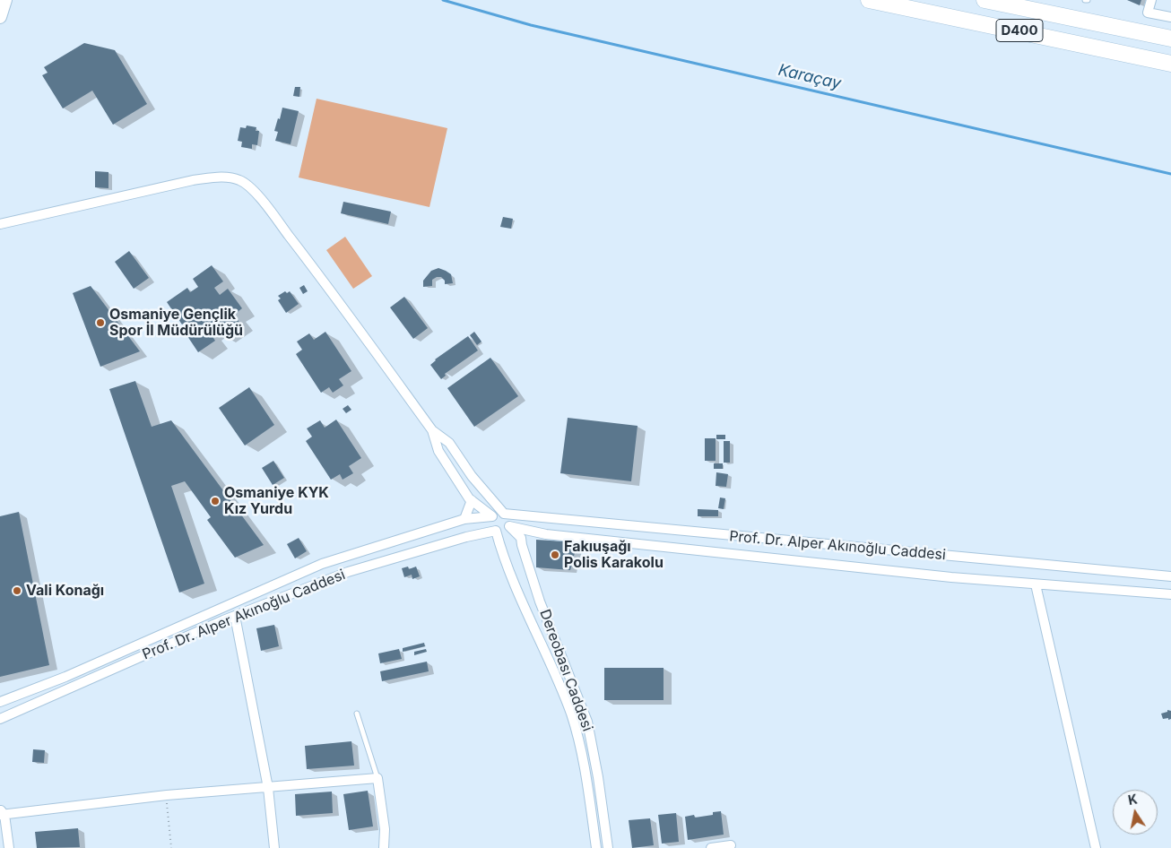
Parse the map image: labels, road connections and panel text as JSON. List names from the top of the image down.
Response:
{
  "streets": {
    "highway": ["D400"],
    "street": ["Prof. Dr. Alper Akınoğlu Caddesi", "Dereobası Caddesi"]
  },
  "crossings": [
    ["Prof. Dr. Alper Akınoğlu Caddesi", "Dereobası Caddesi"]
  ],
  "water": ["Karaçay"],
  "places": [
    "Osmaniye Gençlik Spor İl Müdürülüğü",
    "Osmaniye KYK Kız Yurdu",
    "Fakıuşağı Polis Karakolu",
    "Vali Konağı"
  ],
  "north": "top"
}
